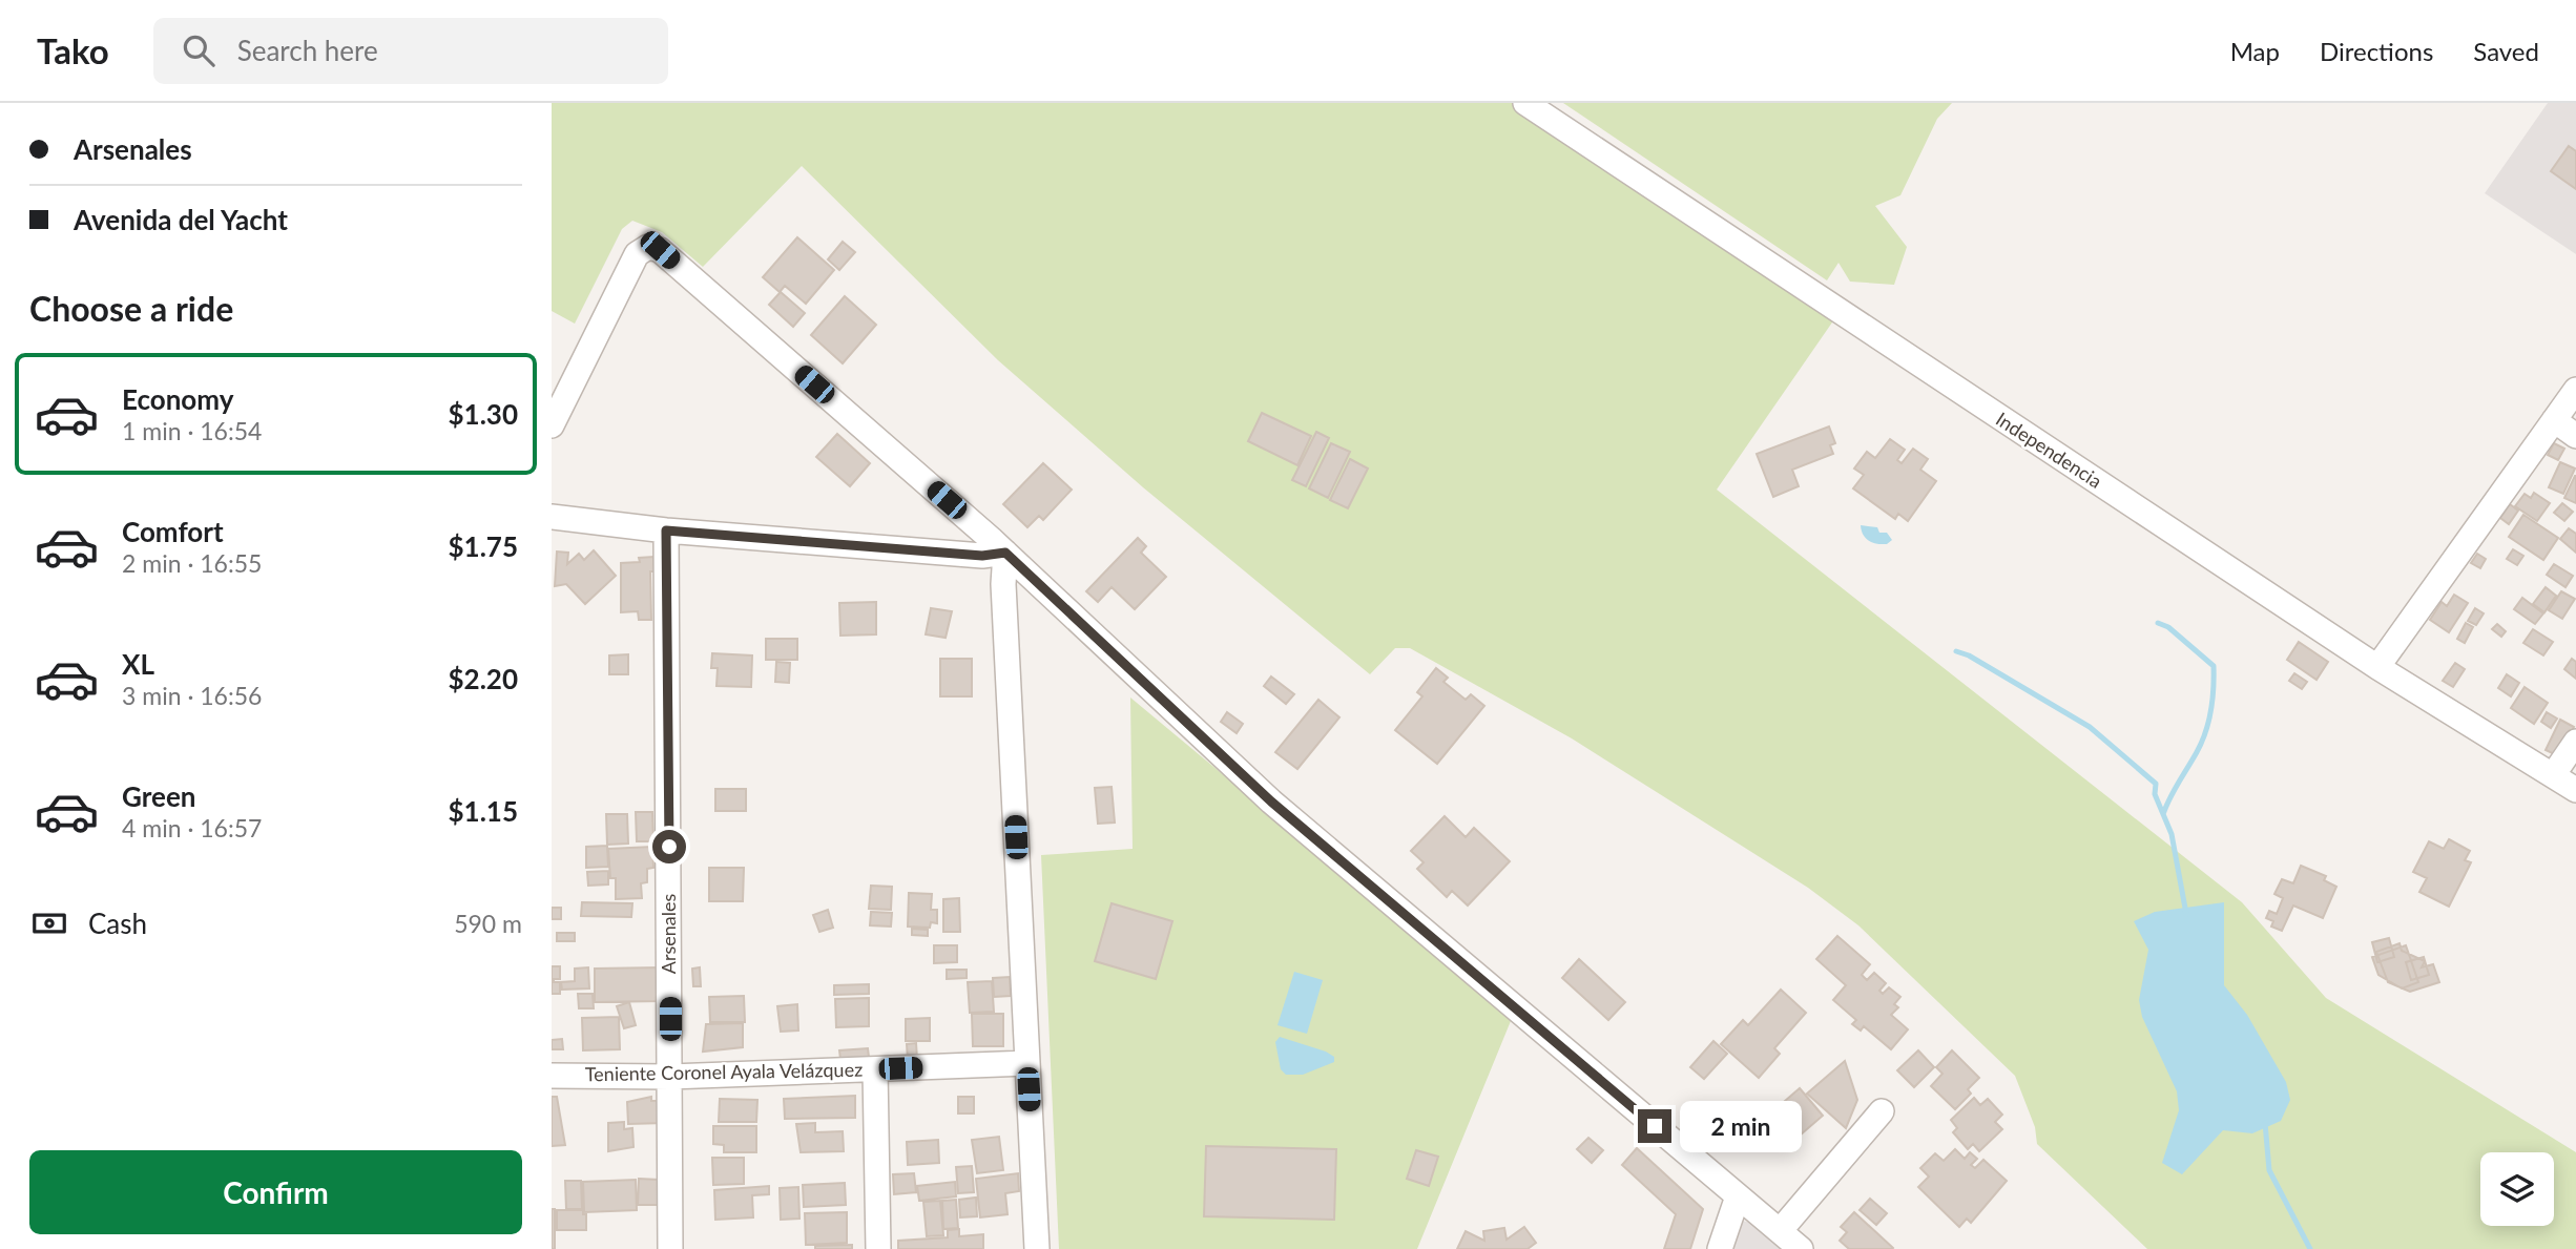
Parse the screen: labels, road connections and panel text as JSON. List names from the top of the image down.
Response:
{
  "streets": {
    "street": ["Independencia", "Arsenales", "Teniente Coronel Ayala Velázquez"]
  },
  "crossings": [
    ["Arsenales", "Teniente Coronel Ayala Velázquez"]
  ],
  "page": {
    "header": "Tako",
    "search": "Search here",
    "nav": ["Map", "Directions", "Saved"],
    "banner": ["Arsenales", "Avenida del Yacht"],
    "heading": "Choose a ride",
    "list": [
      {
        "name": "Economy",
        "note": "1 min · 16:54",
        "value": "$1.30"
      },
      {
        "name": "Comfort",
        "note": "2 min · 16:55",
        "value": "$1.75"
      },
      {
        "name": "XL",
        "note": "3 min · 16:56",
        "value": "$2.20"
      },
      {
        "name": "Green",
        "note": "4 min · 16:57",
        "value": "$1.15"
      }
    ],
    "pay": ["Cash", "590 m"],
    "bubble": "2 min",
    "buttons": "Confirm"
  }
}
